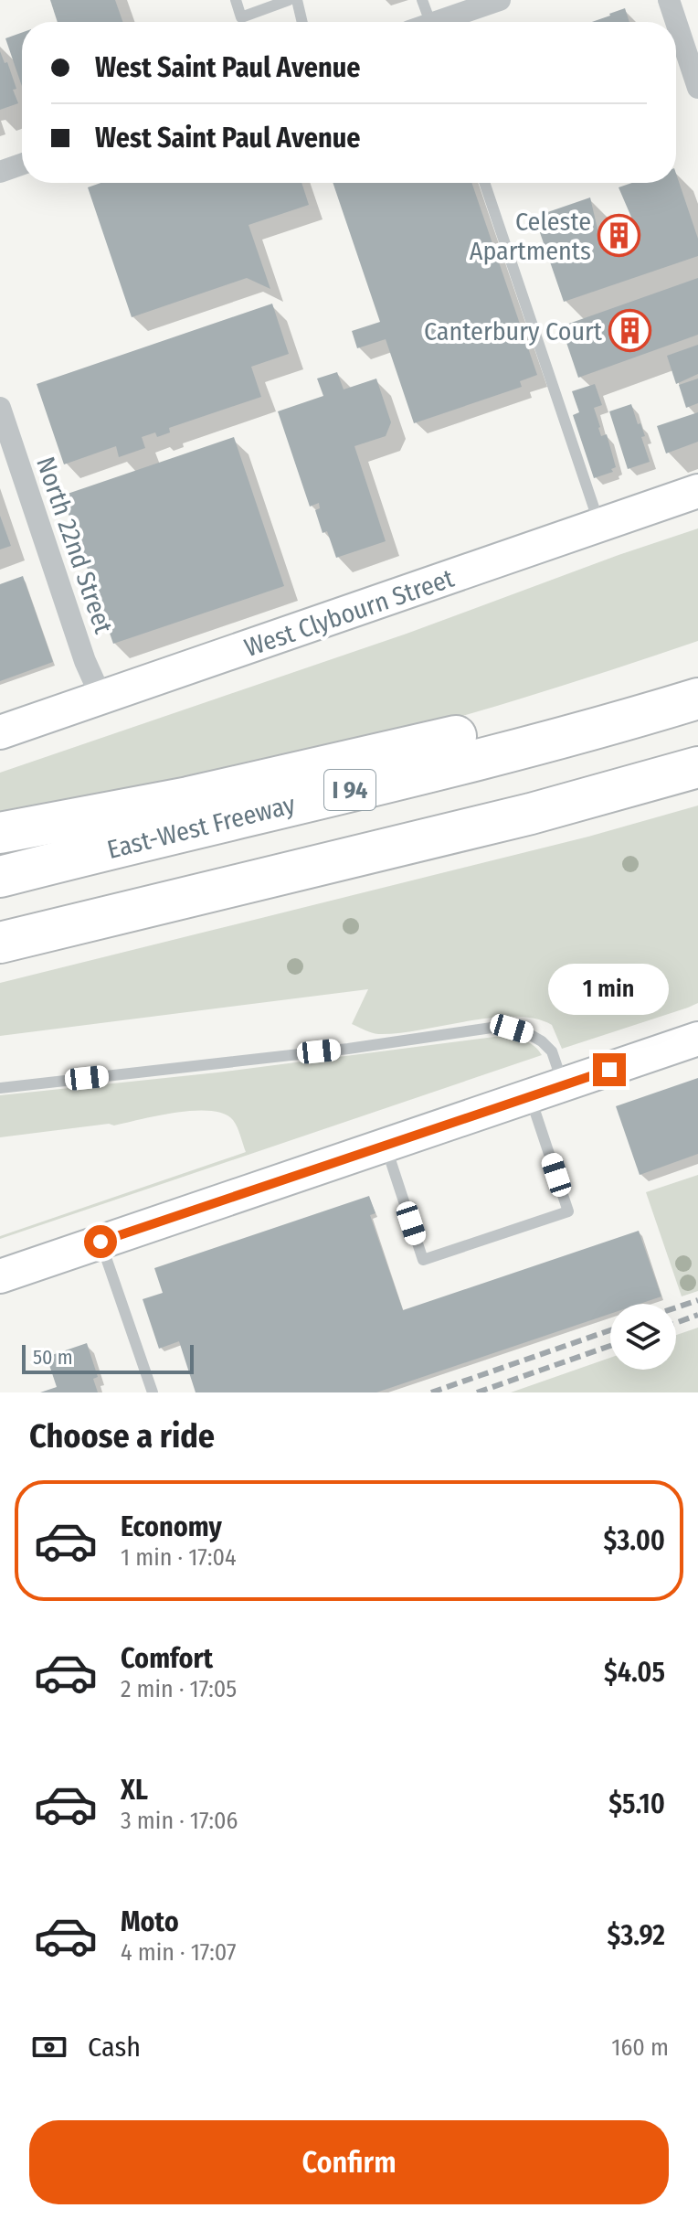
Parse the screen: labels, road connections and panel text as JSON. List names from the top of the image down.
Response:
{
  "streets": {
    "highway": ["I 94", "East-West Freeway"],
    "street": ["North 22nd Street", "West Clybourn Street"]
  },
  "crossings": [
    ["North 22nd Street", "West Clybourn Street"]
  ],
  "places": {
    "building": ["Celeste Apartments", "Canterbury Court"]
  },
  "scale_bar": "50 m",
  "page": {
    "banner": ["West Saint Paul Avenue", "West Saint Paul Avenue"],
    "bubble": "1 min",
    "scale": "50 m",
    "heading": "Choose a ride",
    "list": [
      {
        "name": "Economy",
        "note": "1 min · 17:04",
        "value": "$3.00"
      },
      {
        "name": "Comfort",
        "note": "2 min · 17:05",
        "value": "$4.05"
      },
      {
        "name": "XL",
        "note": "3 min · 17:06",
        "value": "$5.10"
      },
      {
        "name": "Moto",
        "note": "4 min · 17:07",
        "value": "$3.92"
      }
    ],
    "pay": ["Cash", "160 m"],
    "buttons": "Confirm"
  }
}
